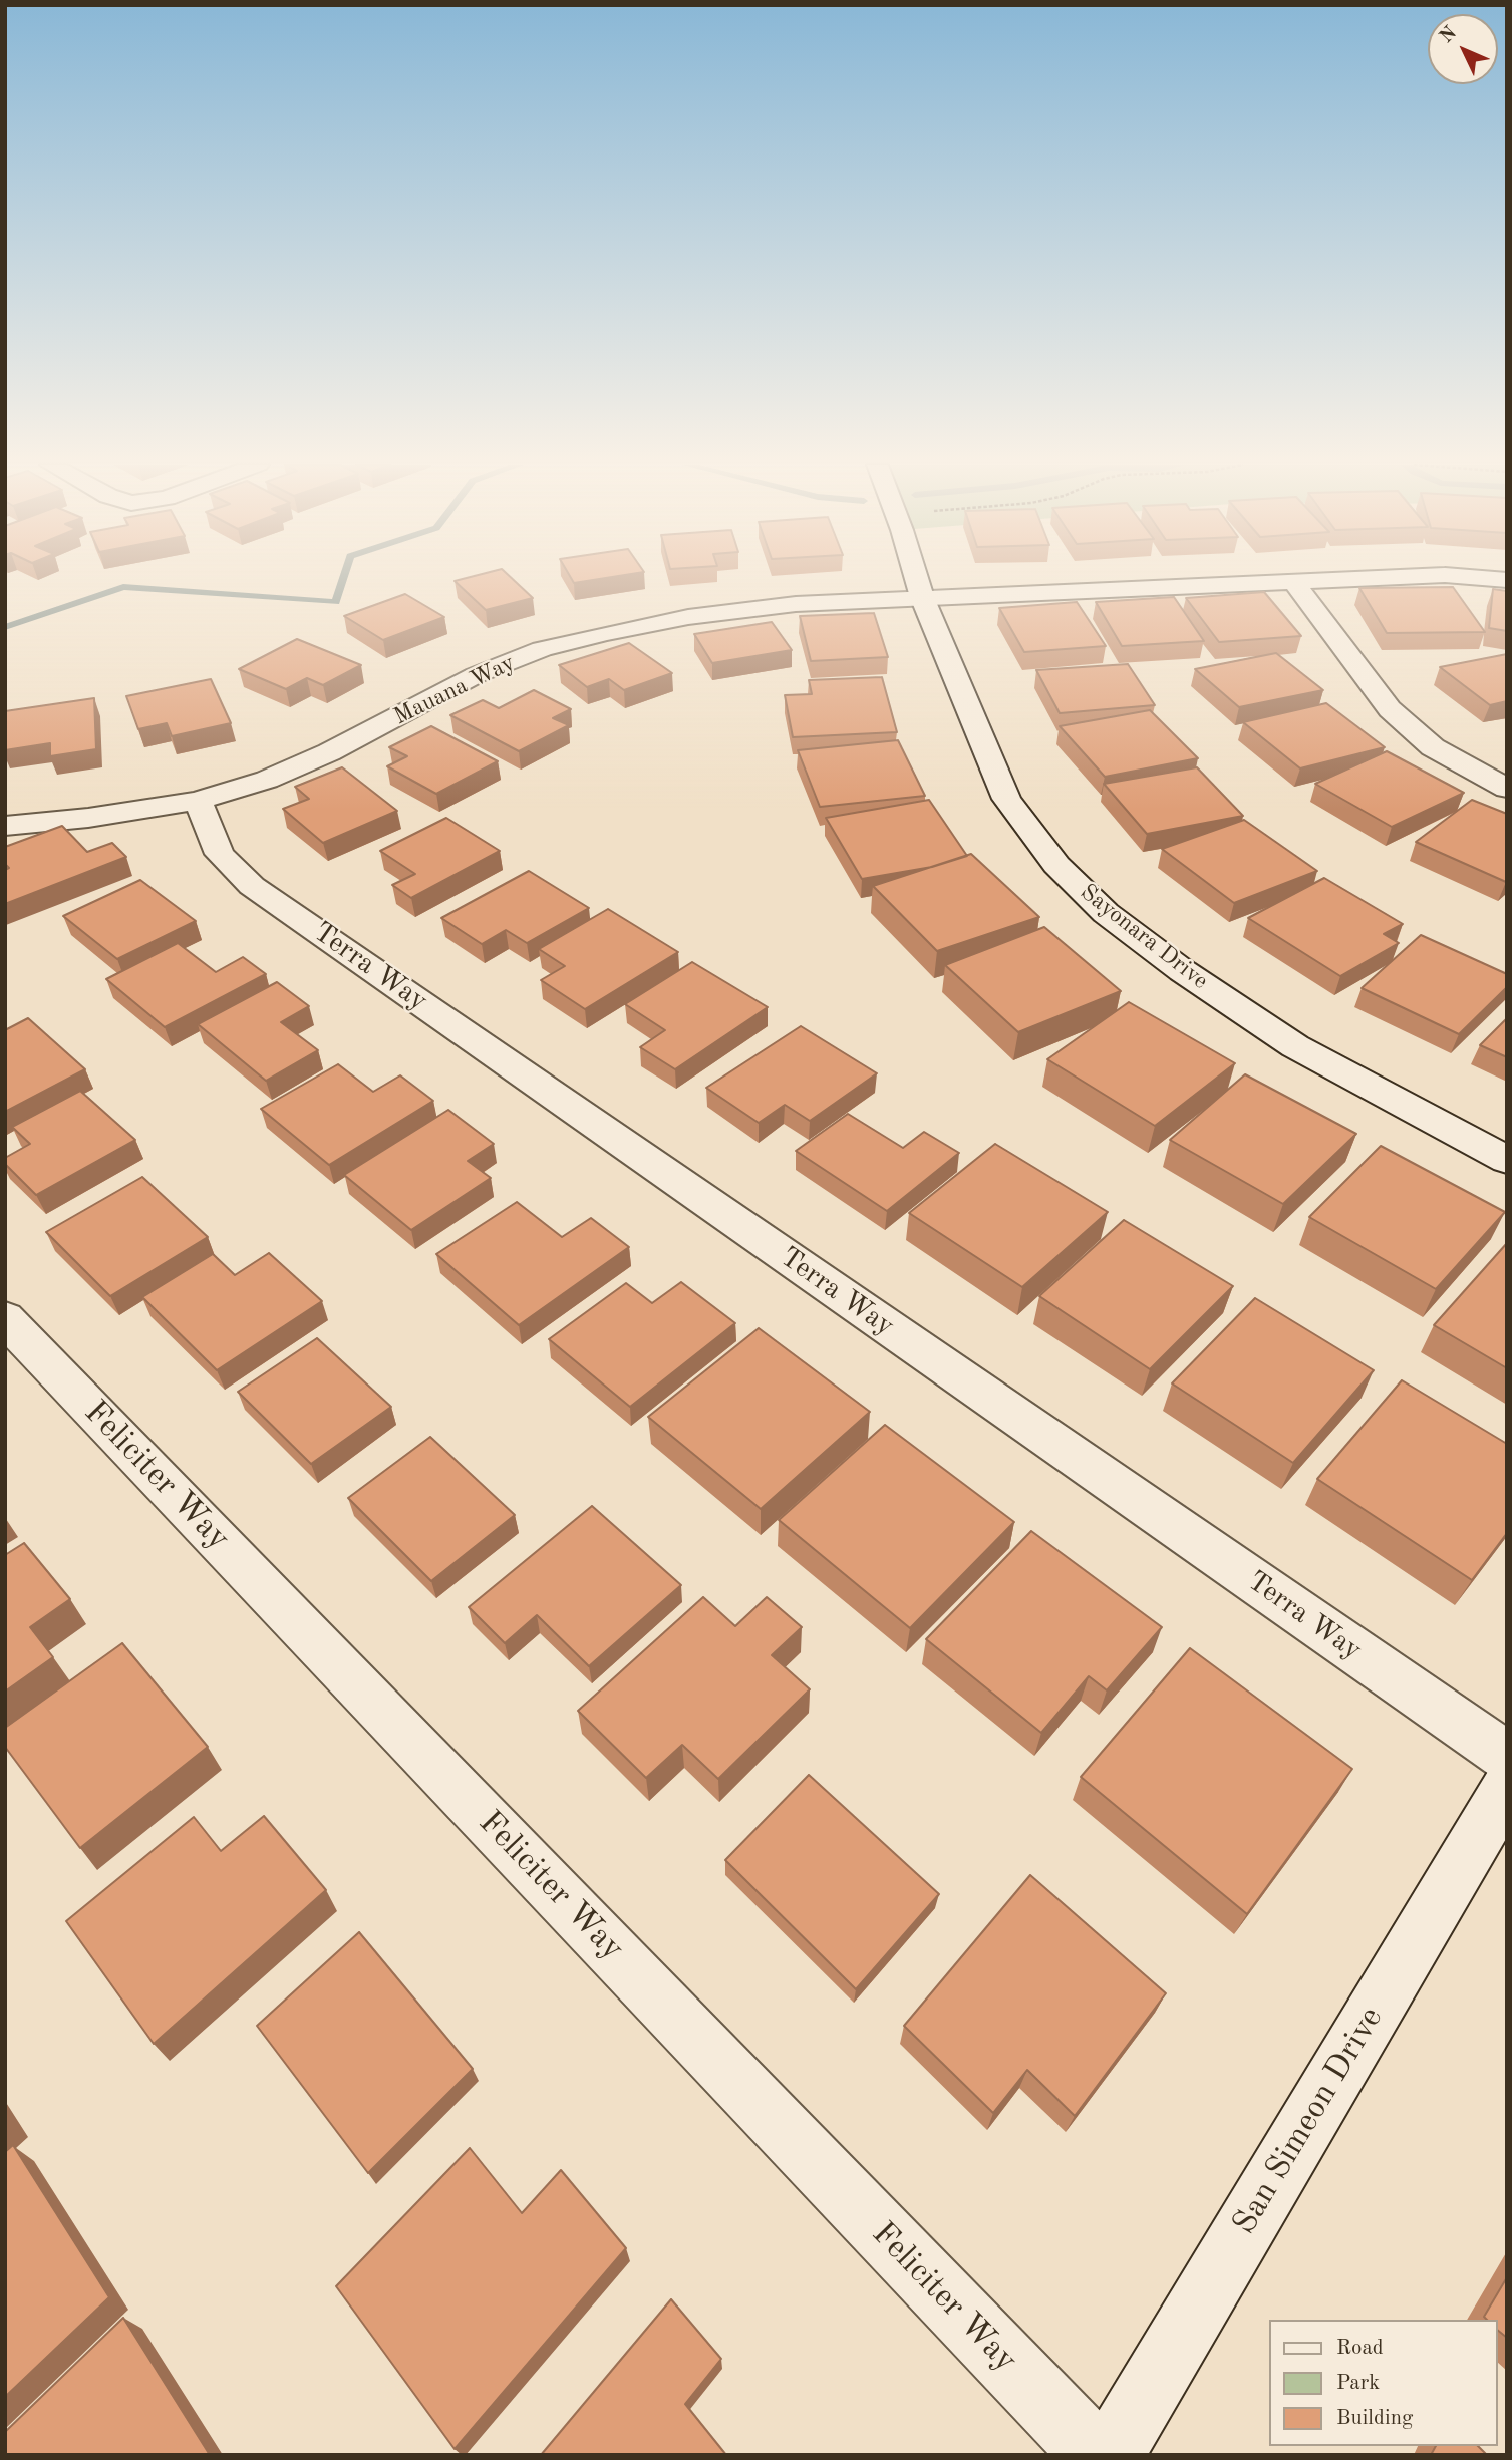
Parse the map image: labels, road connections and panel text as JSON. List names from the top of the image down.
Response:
{
  "streets": {
    "street": [
      "Mauana Way",
      "Sayonara Drive",
      "Terra Way",
      "Feliciter Way",
      "San Simeon Drive"
    ]
  },
  "crossings": [
    ["Mauana Way", "Sayonara Drive"],
    ["Mauana Way", "Terra Way"]
  ],
  "legend": ["Road", "Park", "Building"],
  "north": "top left"
}
